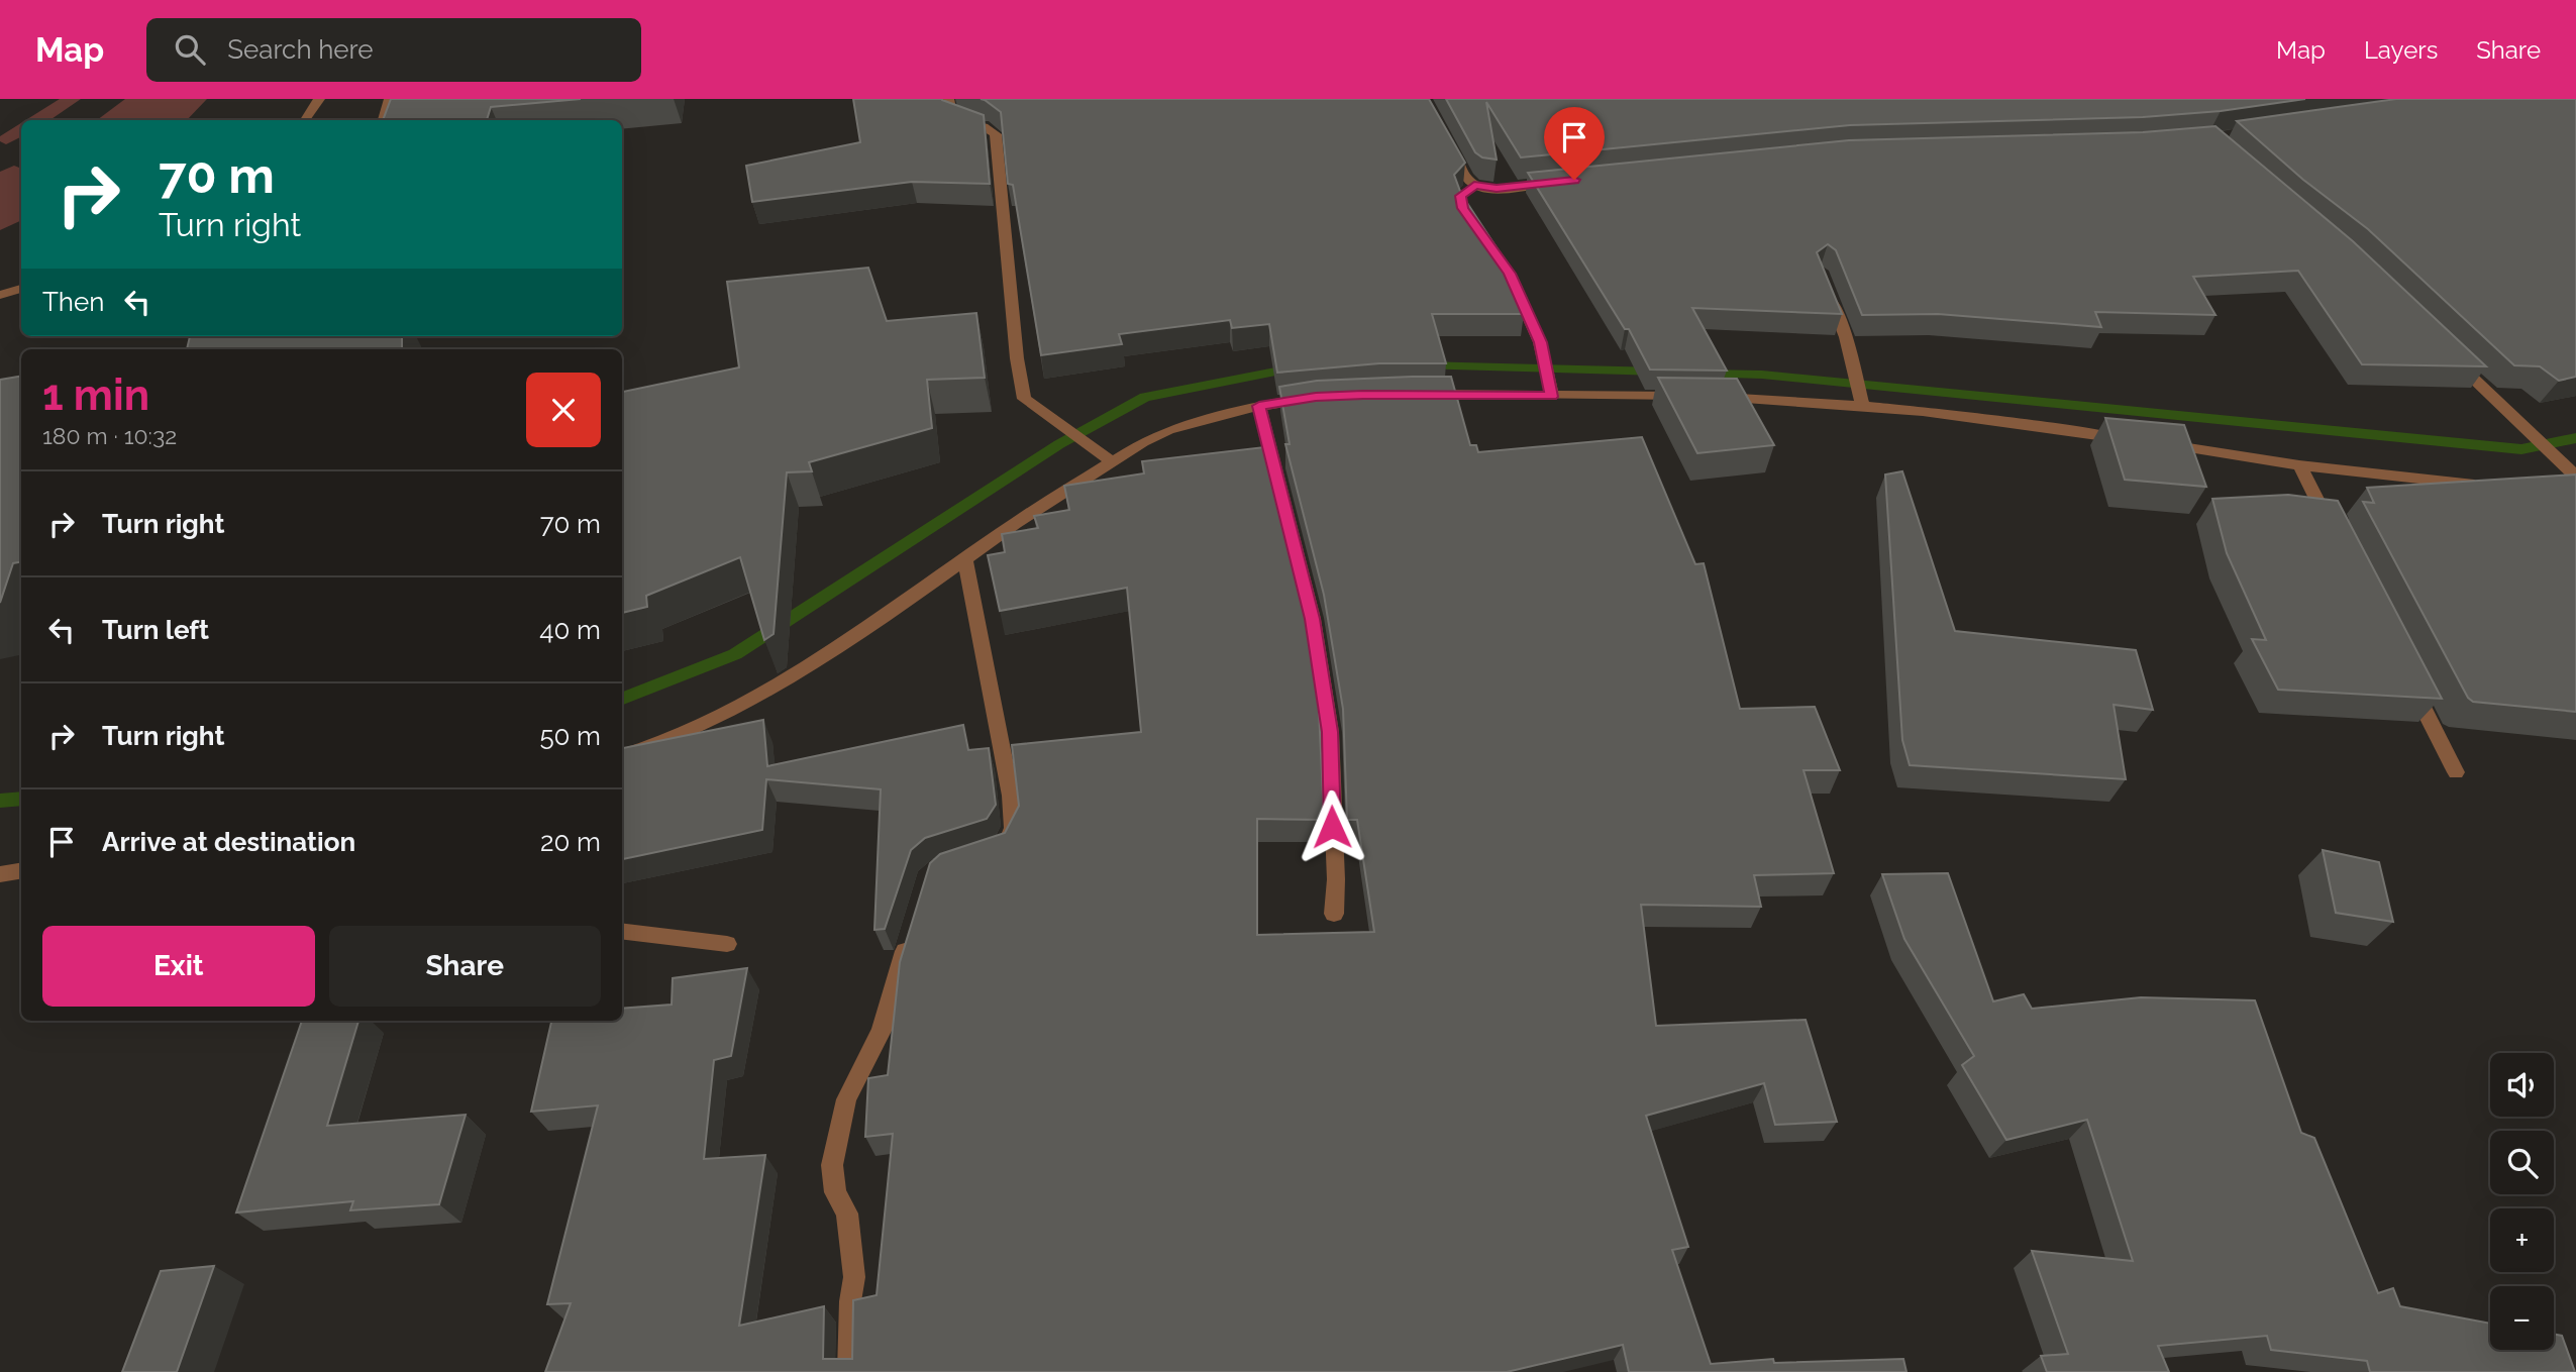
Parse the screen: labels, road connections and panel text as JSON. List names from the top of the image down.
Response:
{
  "page": {
    "header": "Map",
    "search": "Search here",
    "nav": ["Map", "Layers", "Share"],
    "turn": ["70 m", "Turn right"],
    "then": "Then",
    "heading": ["1 min", "180 m · 10:32"],
    "list": [
      {
        "name": "Turn right",
        "value": "70 m"
      },
      {
        "name": "Turn left",
        "value": "40 m"
      },
      {
        "name": "Turn right",
        "value": "50 m"
      },
      {
        "name": "Arrive at destination",
        "value": "20 m"
      }
    ],
    "buttons": ["Exit", "Share"],
    "map_buttons": ["+", "−"]
  }
}
